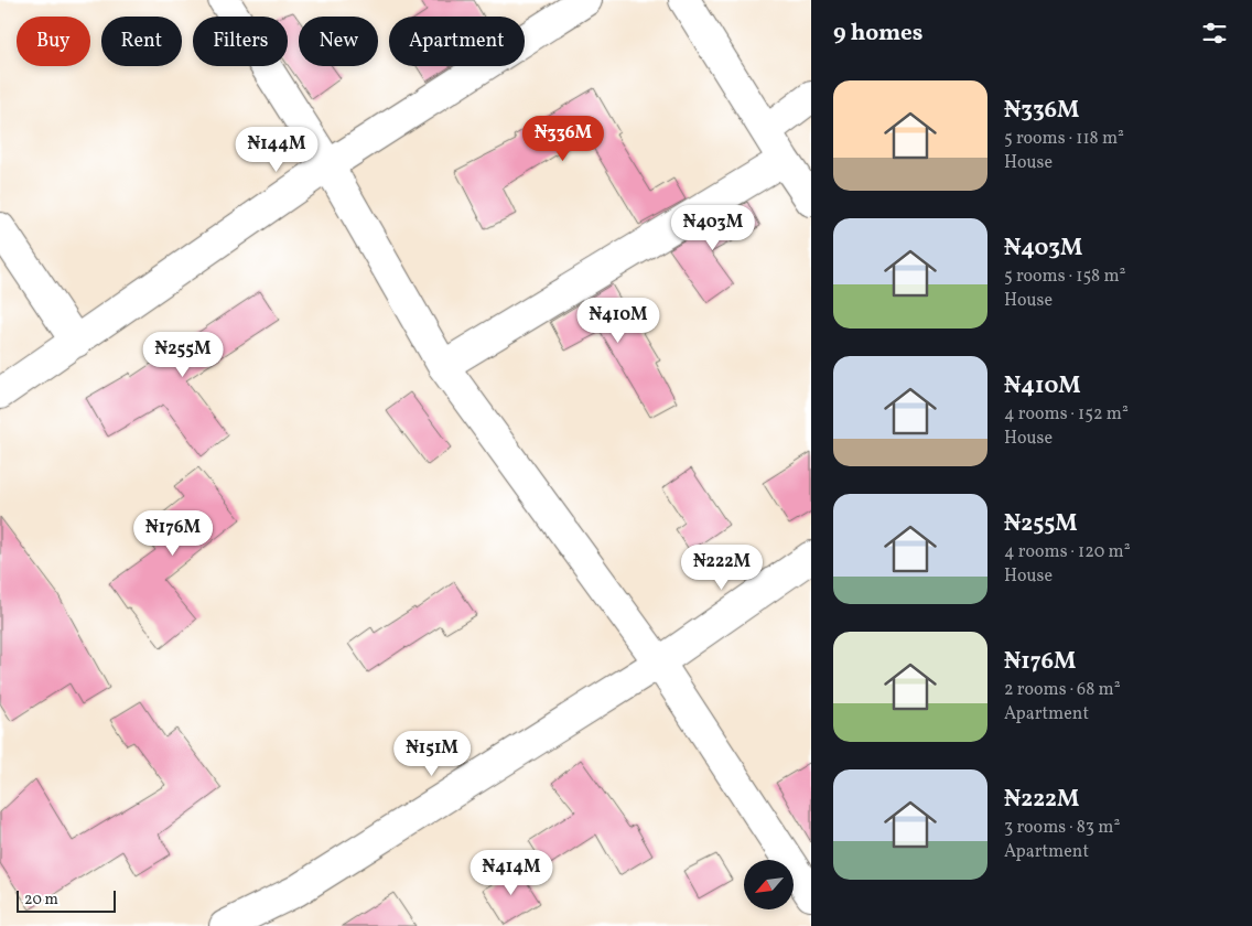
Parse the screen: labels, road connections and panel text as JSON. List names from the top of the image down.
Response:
{
  "scale_bar": "20 m",
  "north": "bottom left",
  "page": {
    "heading": "9 homes",
    "chip": [
      "Buy",
      "Rent",
      "Filters",
      "New",
      "Apartment"
    ],
    "list": [
      {
        "name": "₦336M",
        "note": "5 rooms · 118 m² · House"
      },
      {
        "name": "₦403M",
        "note": "5 rooms · 158 m² · House"
      },
      {
        "name": "₦410M",
        "note": "4 rooms · 152 m² · House"
      },
      {
        "name": "₦255M",
        "note": "4 rooms · 120 m² · House"
      },
      {
        "name": "₦176M",
        "note": "2 rooms · 68 m² · Apartment"
      },
      {
        "name": "₦222M",
        "note": "3 rooms · 83 m² · Apartment"
      }
    ],
    "price": [
      "₦336M",
      "₦144M",
      "₦403M",
      "₦410M",
      "₦255M",
      "₦176M",
      "₦222M",
      "₦151M",
      "₦414M"
    ],
    "scale": "20 m"
  }
}
